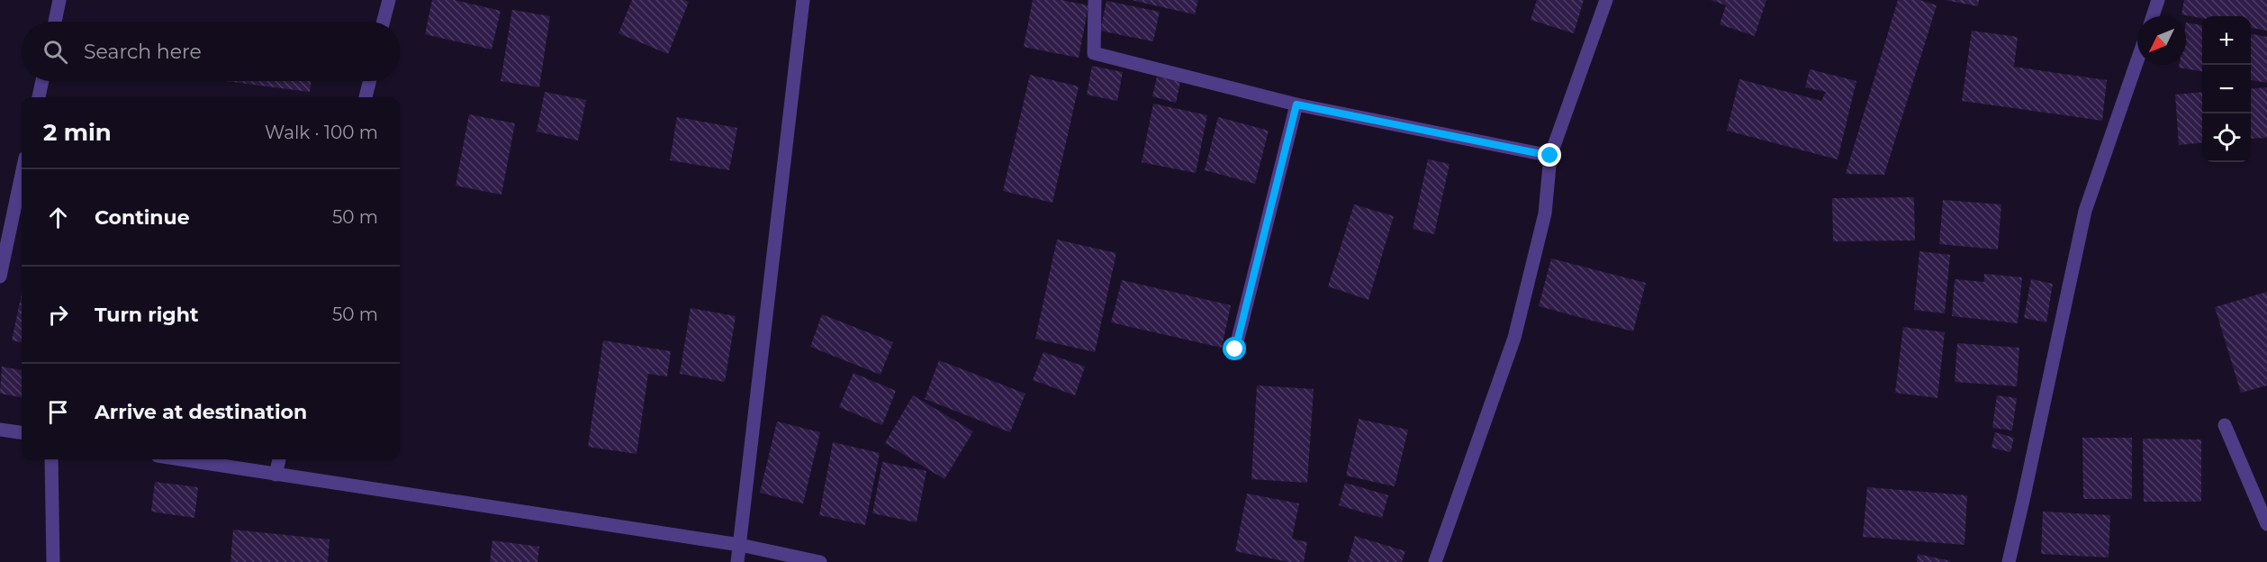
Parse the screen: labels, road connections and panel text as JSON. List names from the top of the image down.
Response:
{
  "north": "bottom left",
  "page": {
    "map_buttons": ["+", "−"],
    "search": "Search here",
    "heading": ["2 min", "Walk · 100 m"],
    "list": [
      ["Continue", "50 m"],
      ["Turn right", "50 m"],
      "Arrive at destination"
    ]
  }
}
